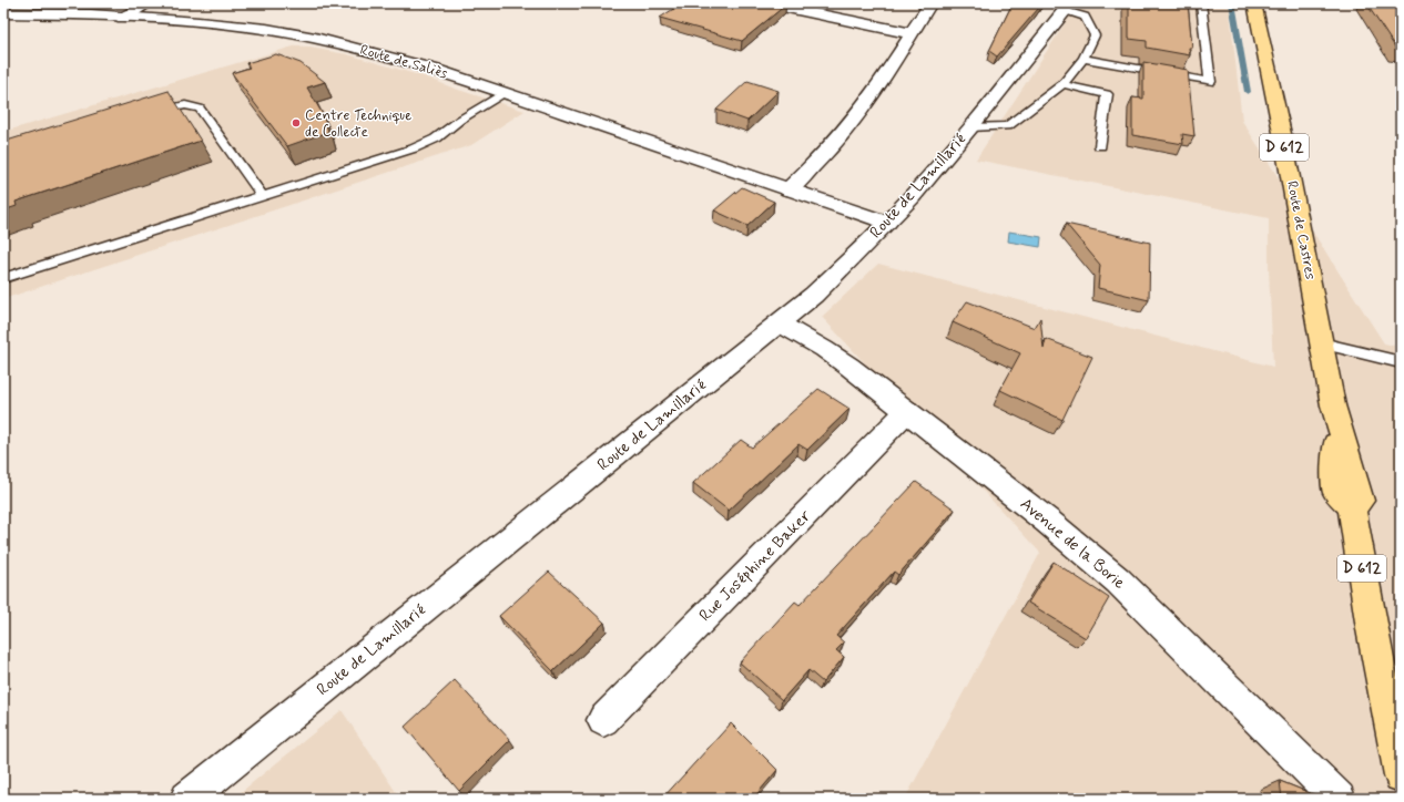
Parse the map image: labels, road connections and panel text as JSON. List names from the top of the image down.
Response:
{
  "streets": {
    "main road": ["D 612", "Route de Castres"],
    "street": [
      "Route de Saliès",
      "Route de Lamillarié",
      "Avenue de la Borie",
      "Rue Joséphine Baker"
    ]
  },
  "crossings": [
    ["Route de Saliès", "Route de Lamillarié"],
    ["Route de Lamillarié", "Avenue de la Borie"],
    ["Avenue de la Borie", "Rue Joséphine Baker"]
  ],
  "places": ["Centre Technique de Collecte"]
}
